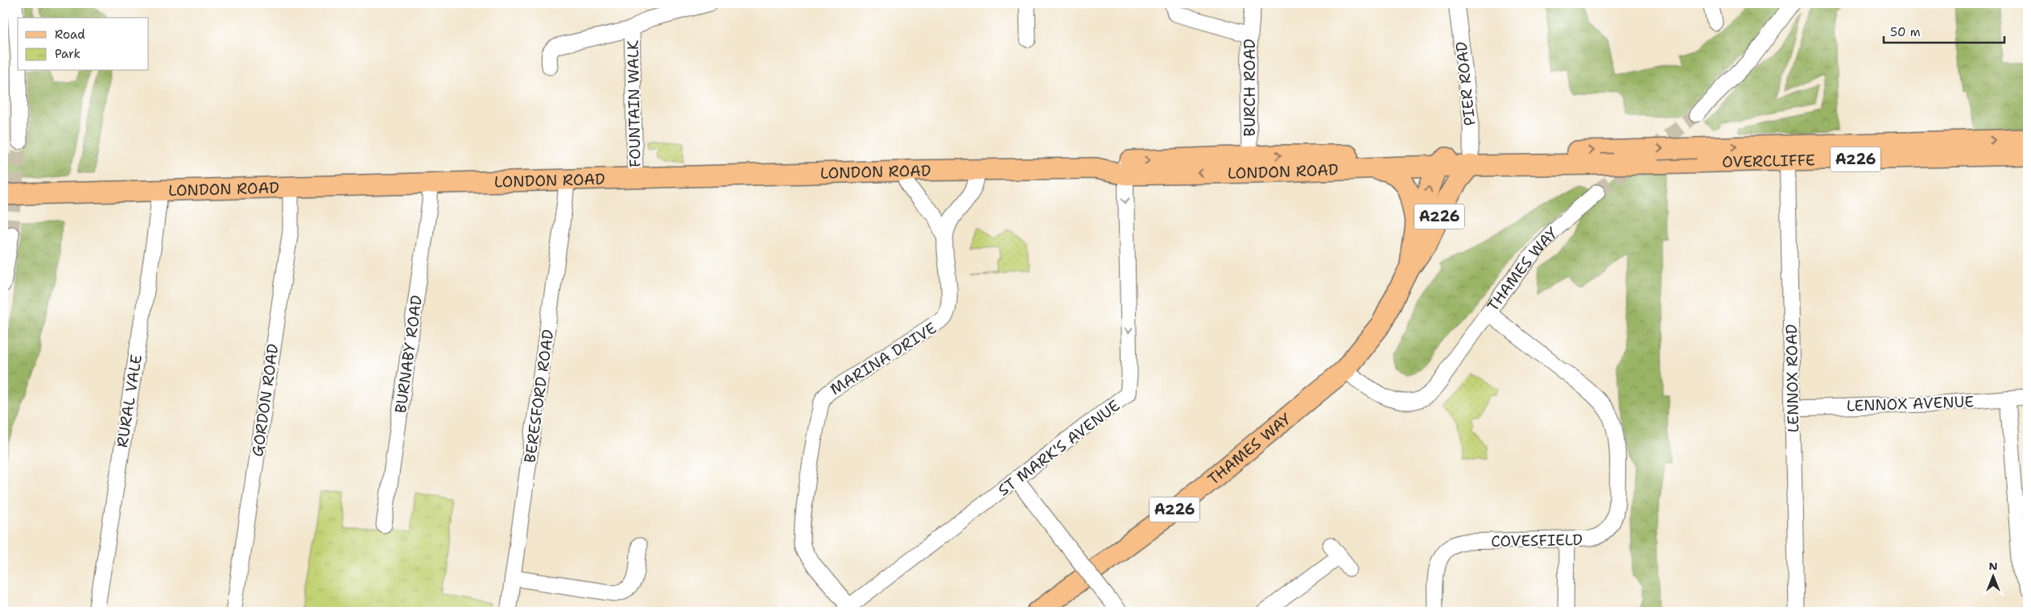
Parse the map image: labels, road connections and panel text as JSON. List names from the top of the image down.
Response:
{
  "streets": {
    "main road": [
      "A226",
      "OVERCLIFFE",
      "LONDON ROAD",
      "THAMES WAY"
    ],
    "street": [
      "PIER ROAD",
      "BURCH ROAD",
      "FOUNTAIN WALK",
      "BURNABY ROAD",
      "MARINA DRIVE",
      "LENNOX ROAD",
      "BERESFORD ROAD",
      "GORDON ROAD",
      "RURAL VALE",
      "LENNOX AVENUE",
      "ST MARK'S AVENUE",
      "COVESFIELD"
    ]
  },
  "crossings": [
    ["PIER ROAD", "LONDON ROAD"],
    ["PIER ROAD", "THAMES WAY"],
    ["BURCH ROAD", "LONDON ROAD"],
    ["FOUNTAIN WALK", "LONDON ROAD"],
    ["A226", "LONDON ROAD"],
    ["A226", "THAMES WAY"],
    ["OVERCLIFFE", "LONDON ROAD"],
    ["OVERCLIFFE", "LENNOX ROAD"],
    ["LONDON ROAD", "THAMES WAY"],
    ["LONDON ROAD", "BURNABY ROAD"],
    ["LONDON ROAD", "MARINA DRIVE"],
    ["LONDON ROAD", "BERESFORD ROAD"],
    ["LONDON ROAD", "GORDON ROAD"],
    ["LONDON ROAD", "RURAL VALE"],
    ["LONDON ROAD", "ST MARK'S AVENUE"],
    ["THAMES WAY", "COVESFIELD"],
    ["MARINA DRIVE", "ST MARK'S AVENUE"],
    ["LENNOX ROAD", "LENNOX AVENUE"]
  ],
  "one_way": ["ST MARK'S AVENUE"],
  "legend": ["Road", "Park"],
  "scale_bar": "50 m",
  "north": "top"
}
